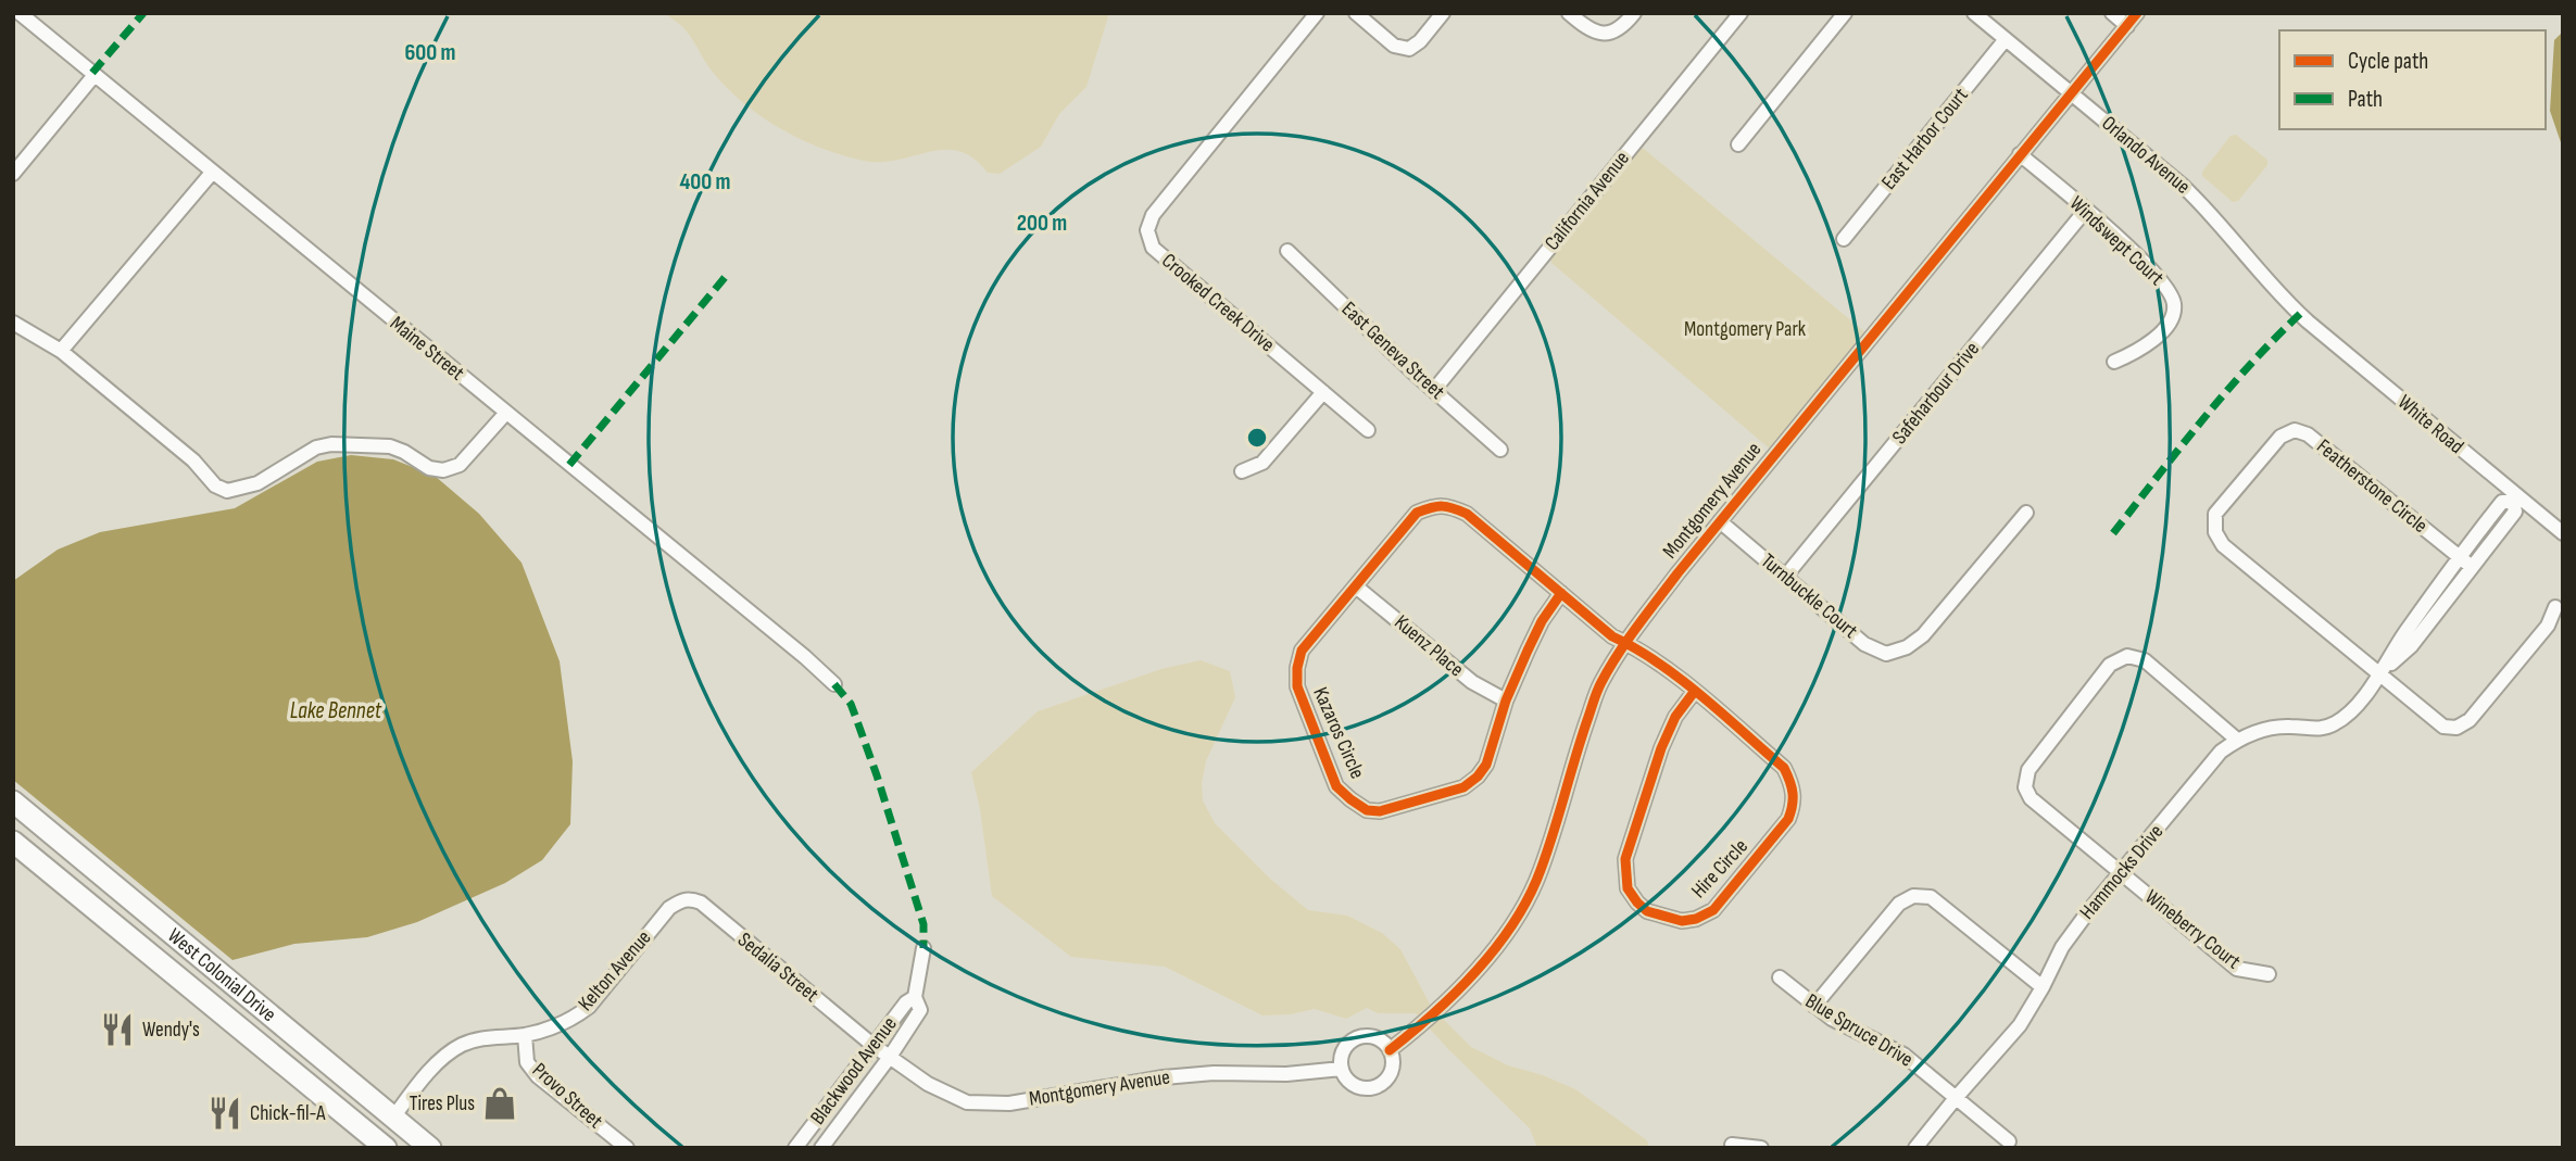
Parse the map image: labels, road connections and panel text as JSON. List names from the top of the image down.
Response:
{
  "streets": {
    "highway": ["West Colonial Drive"],
    "street": [
      "East Harbor Court",
      "Orlando Avenue",
      "California Avenue",
      "Windswept Court",
      "Crooked Creek Drive",
      "Maine Street",
      "East Geneva Street",
      "Safeharbour Drive",
      "White Road",
      "Featherstone Circle",
      "Montgomery Avenue",
      "Turnbuckle Court",
      "Kuenz Place",
      "Kazaros Circle",
      "Hire Circle",
      "Hammocks Drive",
      "Wineberry Court",
      "Sedalia Street",
      "Kelton Avenue",
      "Blue Spruce Drive",
      "Blackwood Avenue",
      "Provo Street"
    ]
  },
  "crossings": [
    ["East Harbor Court", "Orlando Avenue"],
    ["Orlando Avenue", "White Road"],
    ["Orlando Avenue", "Montgomery Avenue"],
    ["California Avenue", "East Geneva Street"],
    ["Windswept Court", "Safeharbour Drive"],
    ["Windswept Court", "Montgomery Avenue"],
    ["Safeharbour Drive", "Turnbuckle Court"],
    ["White Road", "Hammocks Drive"],
    ["Featherstone Circle", "Hammocks Drive"],
    ["Montgomery Avenue", "Turnbuckle Court"],
    ["Montgomery Avenue", "Kazaros Circle"],
    ["Montgomery Avenue", "Hire Circle"],
    ["Montgomery Avenue", "Sedalia Street"],
    ["Montgomery Avenue", "Blackwood Avenue"],
    ["Kuenz Place", "Kazaros Circle"],
    ["Kazaros Circle", "Hire Circle"],
    ["Hammocks Drive", "Wineberry Court"],
    ["Hammocks Drive", "Blue Spruce Drive"],
    ["Sedalia Street", "Kelton Avenue"],
    ["Sedalia Street", "Blackwood Avenue"],
    ["Kelton Avenue", "West Colonial Drive"],
    ["Kelton Avenue", "Provo Street"]
  ],
  "water": ["Lake Bennet"],
  "parks": ["Montgomery Park"],
  "places": {
    "restaurant": ["Wendy's", "Chick-fil-A"],
    "shop": ["Tires Plus"]
  },
  "legend": ["Cycle path", "Path"],
  "rings": ["600 m", "400 m", "200 m"]
}
